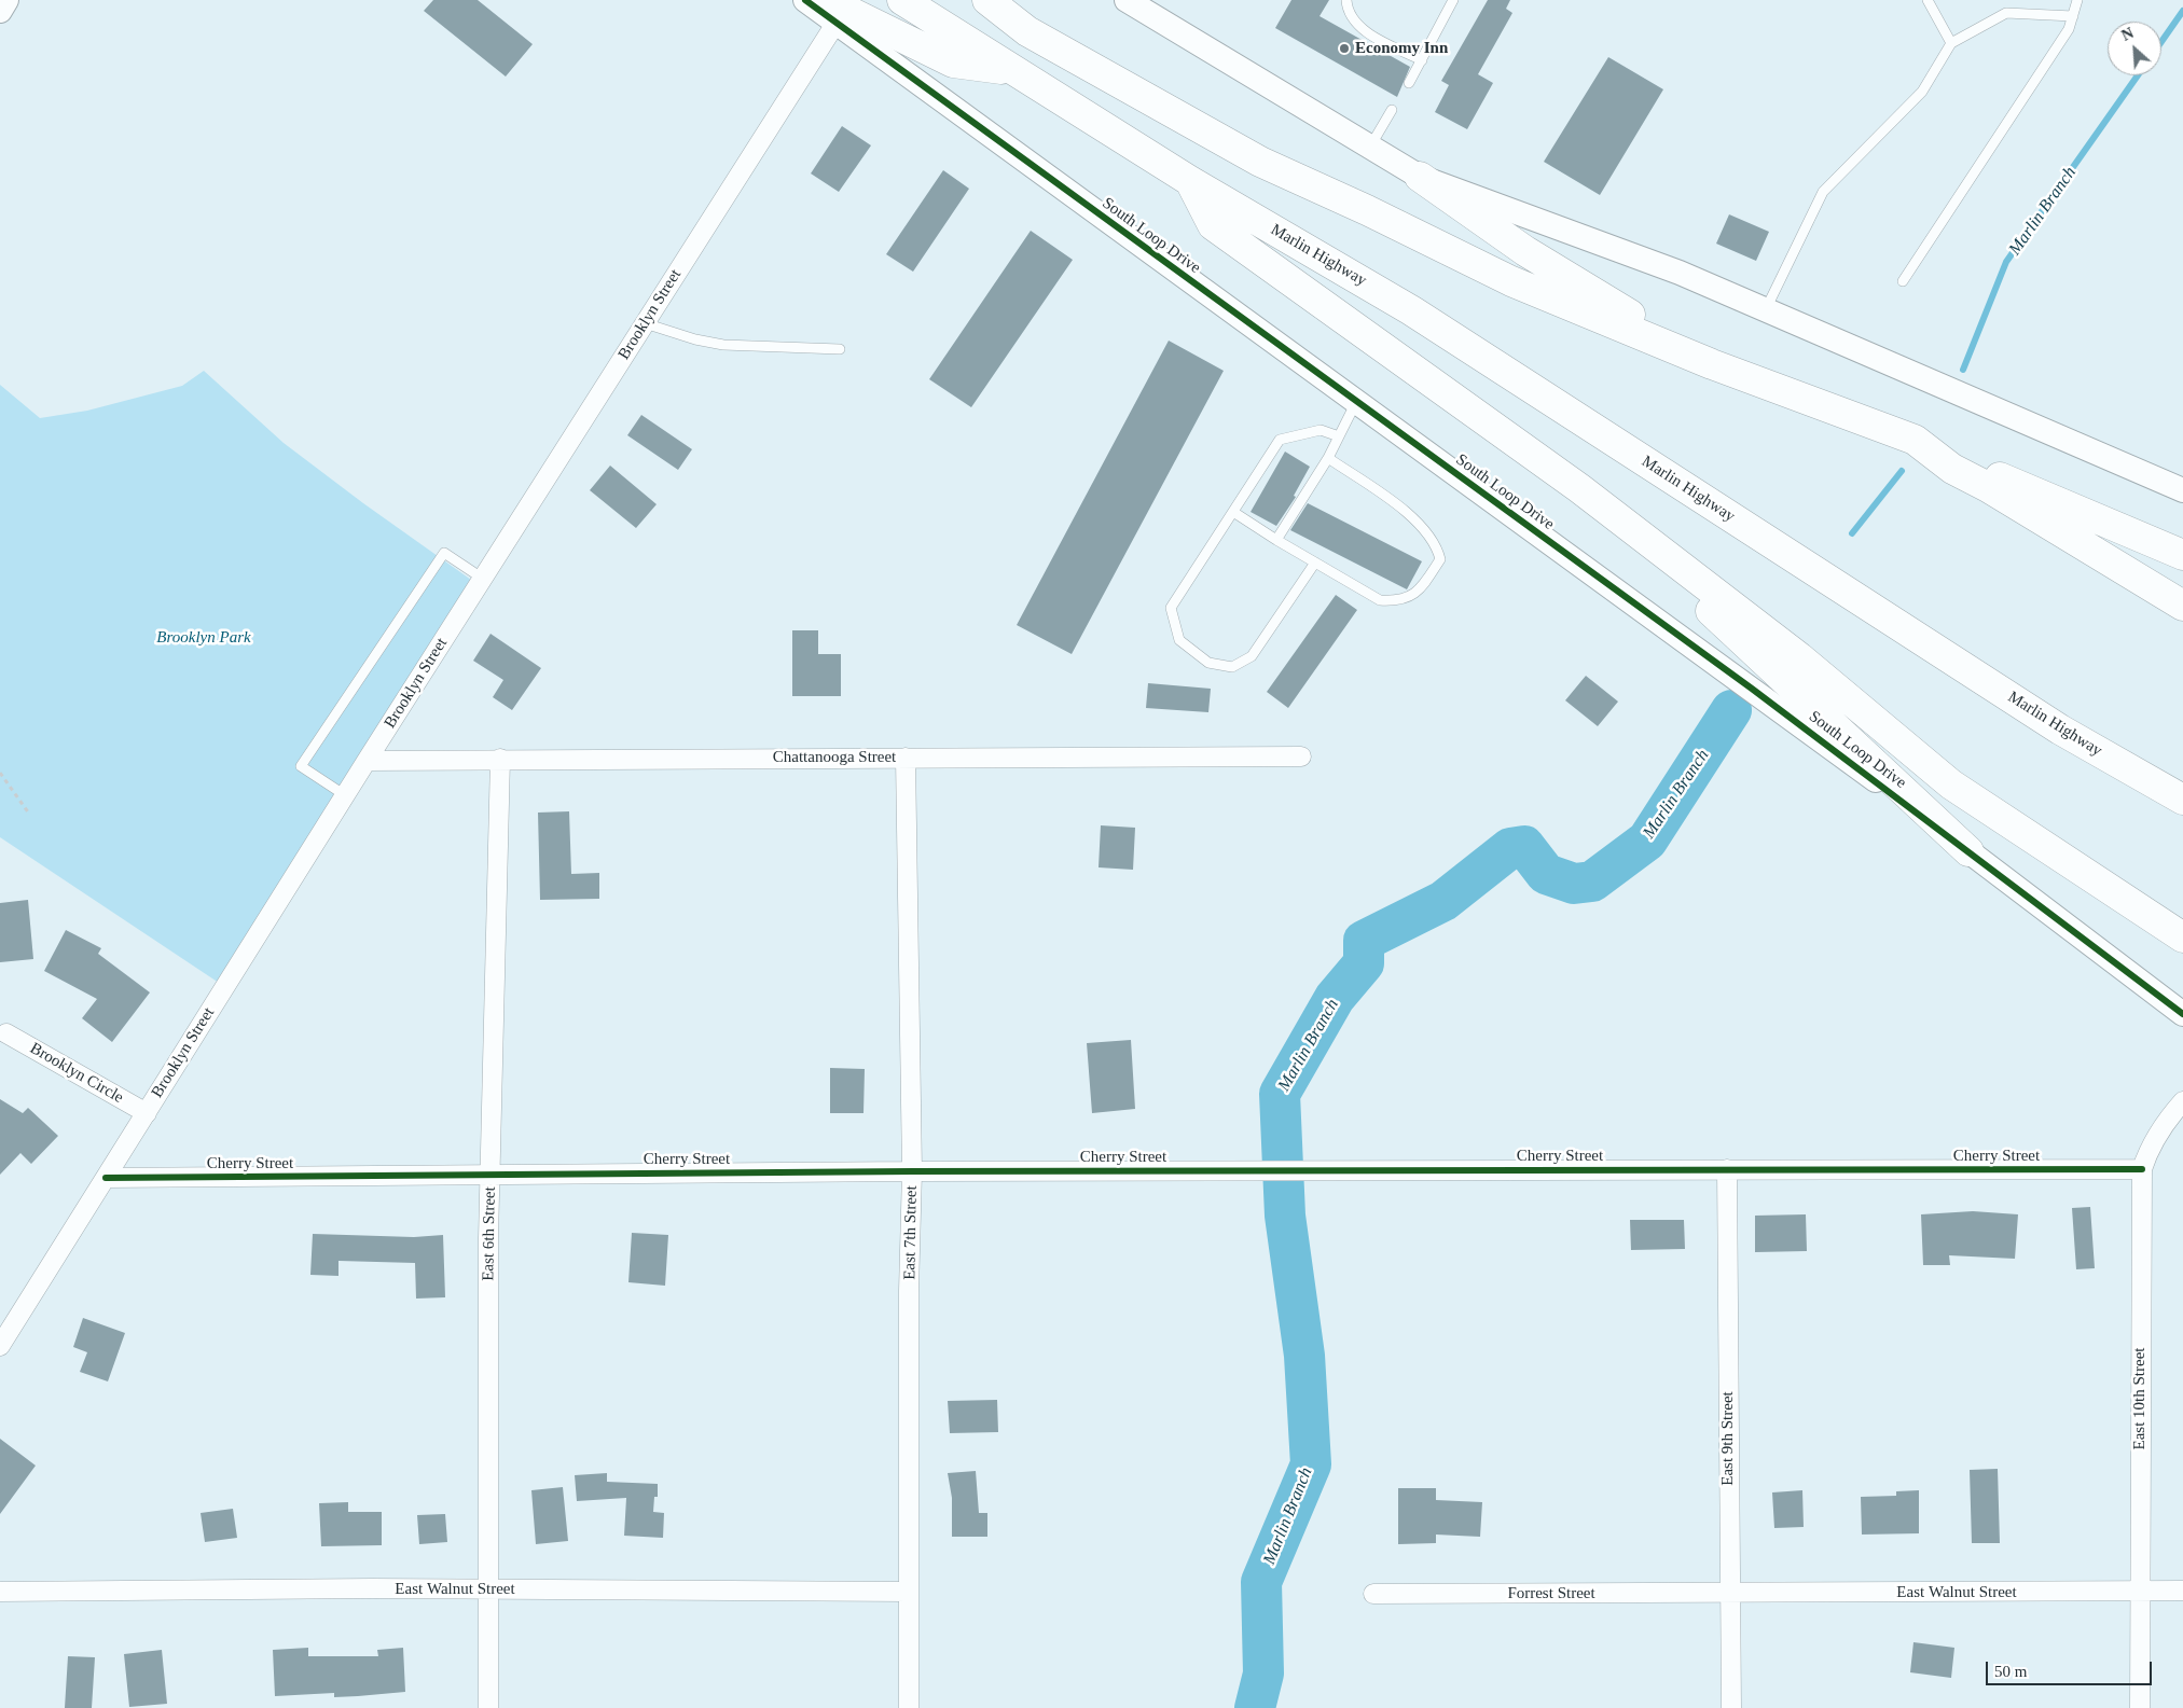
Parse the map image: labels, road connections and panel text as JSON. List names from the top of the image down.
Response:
{
  "streets": {
    "highway": ["Marlin Highway"],
    "street": [
      "South Loop Drive",
      "Brooklyn Street",
      "Chattanooga Street",
      "Brooklyn Circle",
      "Cherry Street",
      "East 7th Street",
      "East 6th Street",
      "East 10th Street",
      "East 9th Street",
      "East Walnut Street",
      "Forrest Street"
    ]
  },
  "crossings": [
    ["South Loop Drive", "Brooklyn Street"],
    ["Brooklyn Street", "Chattanooga Street"],
    ["Brooklyn Street", "Brooklyn Circle"],
    ["Brooklyn Street", "Cherry Street"],
    ["Chattanooga Street", "East 7th Street"],
    ["Chattanooga Street", "East 6th Street"],
    ["Cherry Street", "East 7th Street"],
    ["Cherry Street", "East 6th Street"],
    ["Cherry Street", "East 10th Street"],
    ["Cherry Street", "East 9th Street"],
    ["East 7th Street", "East Walnut Street"],
    ["East 6th Street", "East Walnut Street"],
    ["East 10th Street", "East Walnut Street"],
    ["East 9th Street", "East Walnut Street"],
    ["East 9th Street", "Forrest Street"],
    ["East Walnut Street", "Forrest Street"]
  ],
  "water": ["Marlin Branch"],
  "parks": ["Brooklyn Park"],
  "places": ["Economy Inn"],
  "scale_bar": "50 m",
  "north": "top left"
}
